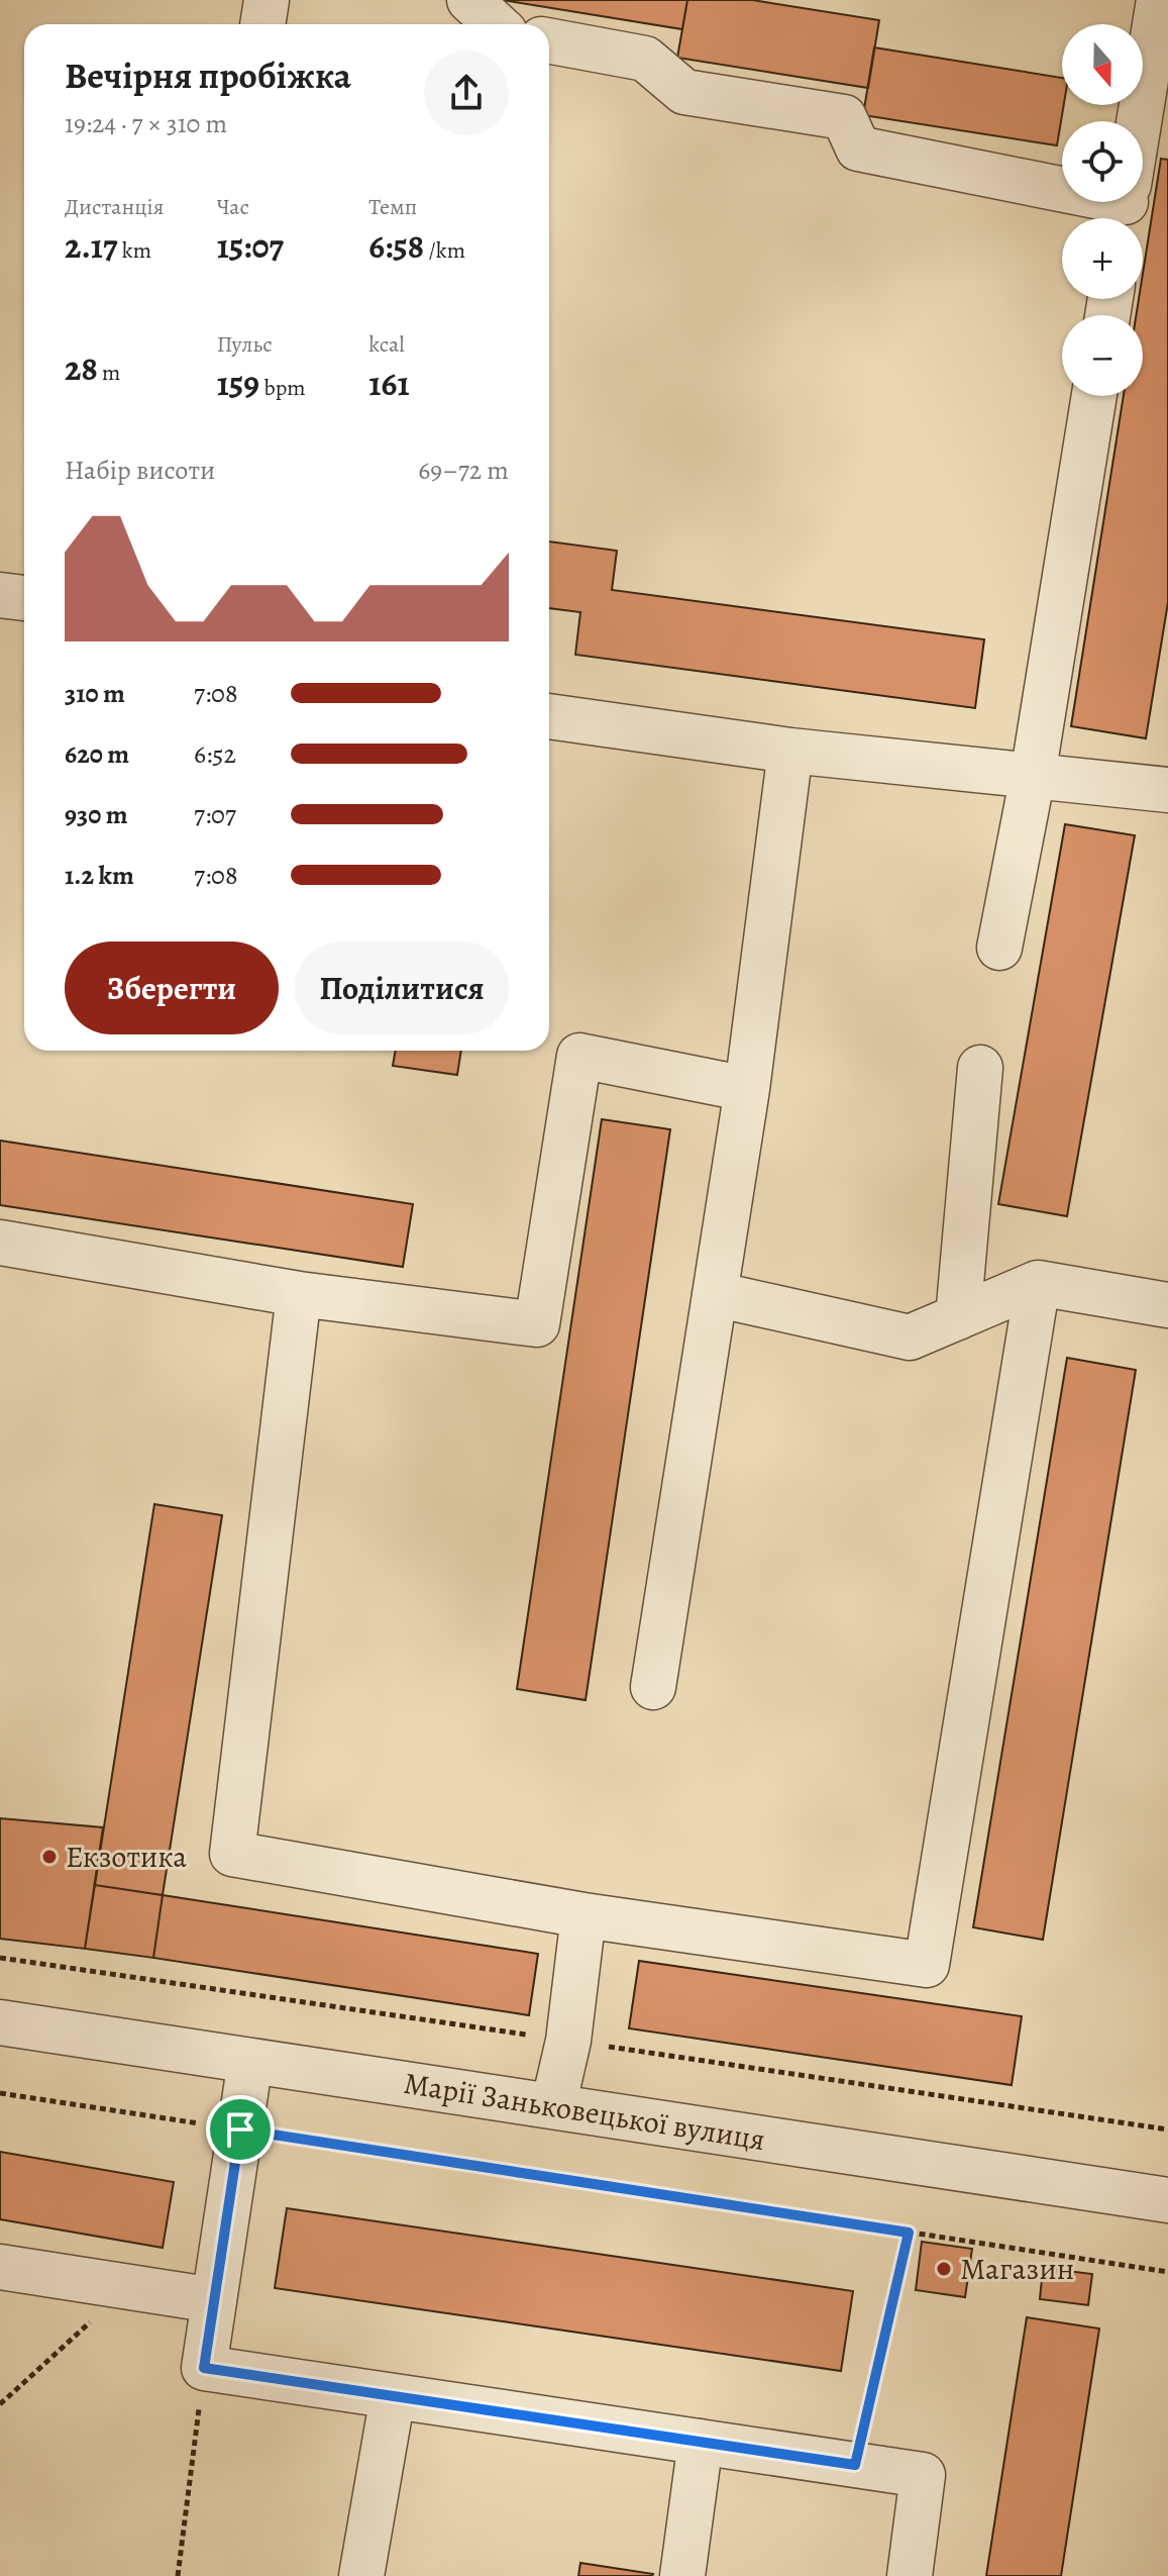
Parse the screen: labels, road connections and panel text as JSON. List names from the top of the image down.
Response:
{
  "streets": {
    "street": ["Марії Заньковецької вулиця"]
  },
  "places": ["Екзотика", "Магазин"],
  "north": "bottom",
  "page": {
    "map_buttons": ["+", "−"],
    "heading": ["Вечірня пробіжка", "19:24 · 7 × 310 m"],
    "stats": [
      ["Дистанція", "2.17 km"],
      ["Час", "15:07"],
      ["Темп", "6:58 /km"],
      ["28 m"],
      ["Пульс", "159 bpm"],
      ["kcal", "161"]
    ],
    "chart": ["Набір висоти", "69–72 m"],
    "list": [
      {
        "name": "310 m",
        "note": "7:08"
      },
      {
        "name": "620 m",
        "note": "6:52"
      },
      {
        "name": "930 m",
        "note": "7:07"
      },
      {
        "name": "1.2 km",
        "note": "7:08"
      }
    ],
    "buttons": ["Зберегти", "Поділитися"]
  }
}
